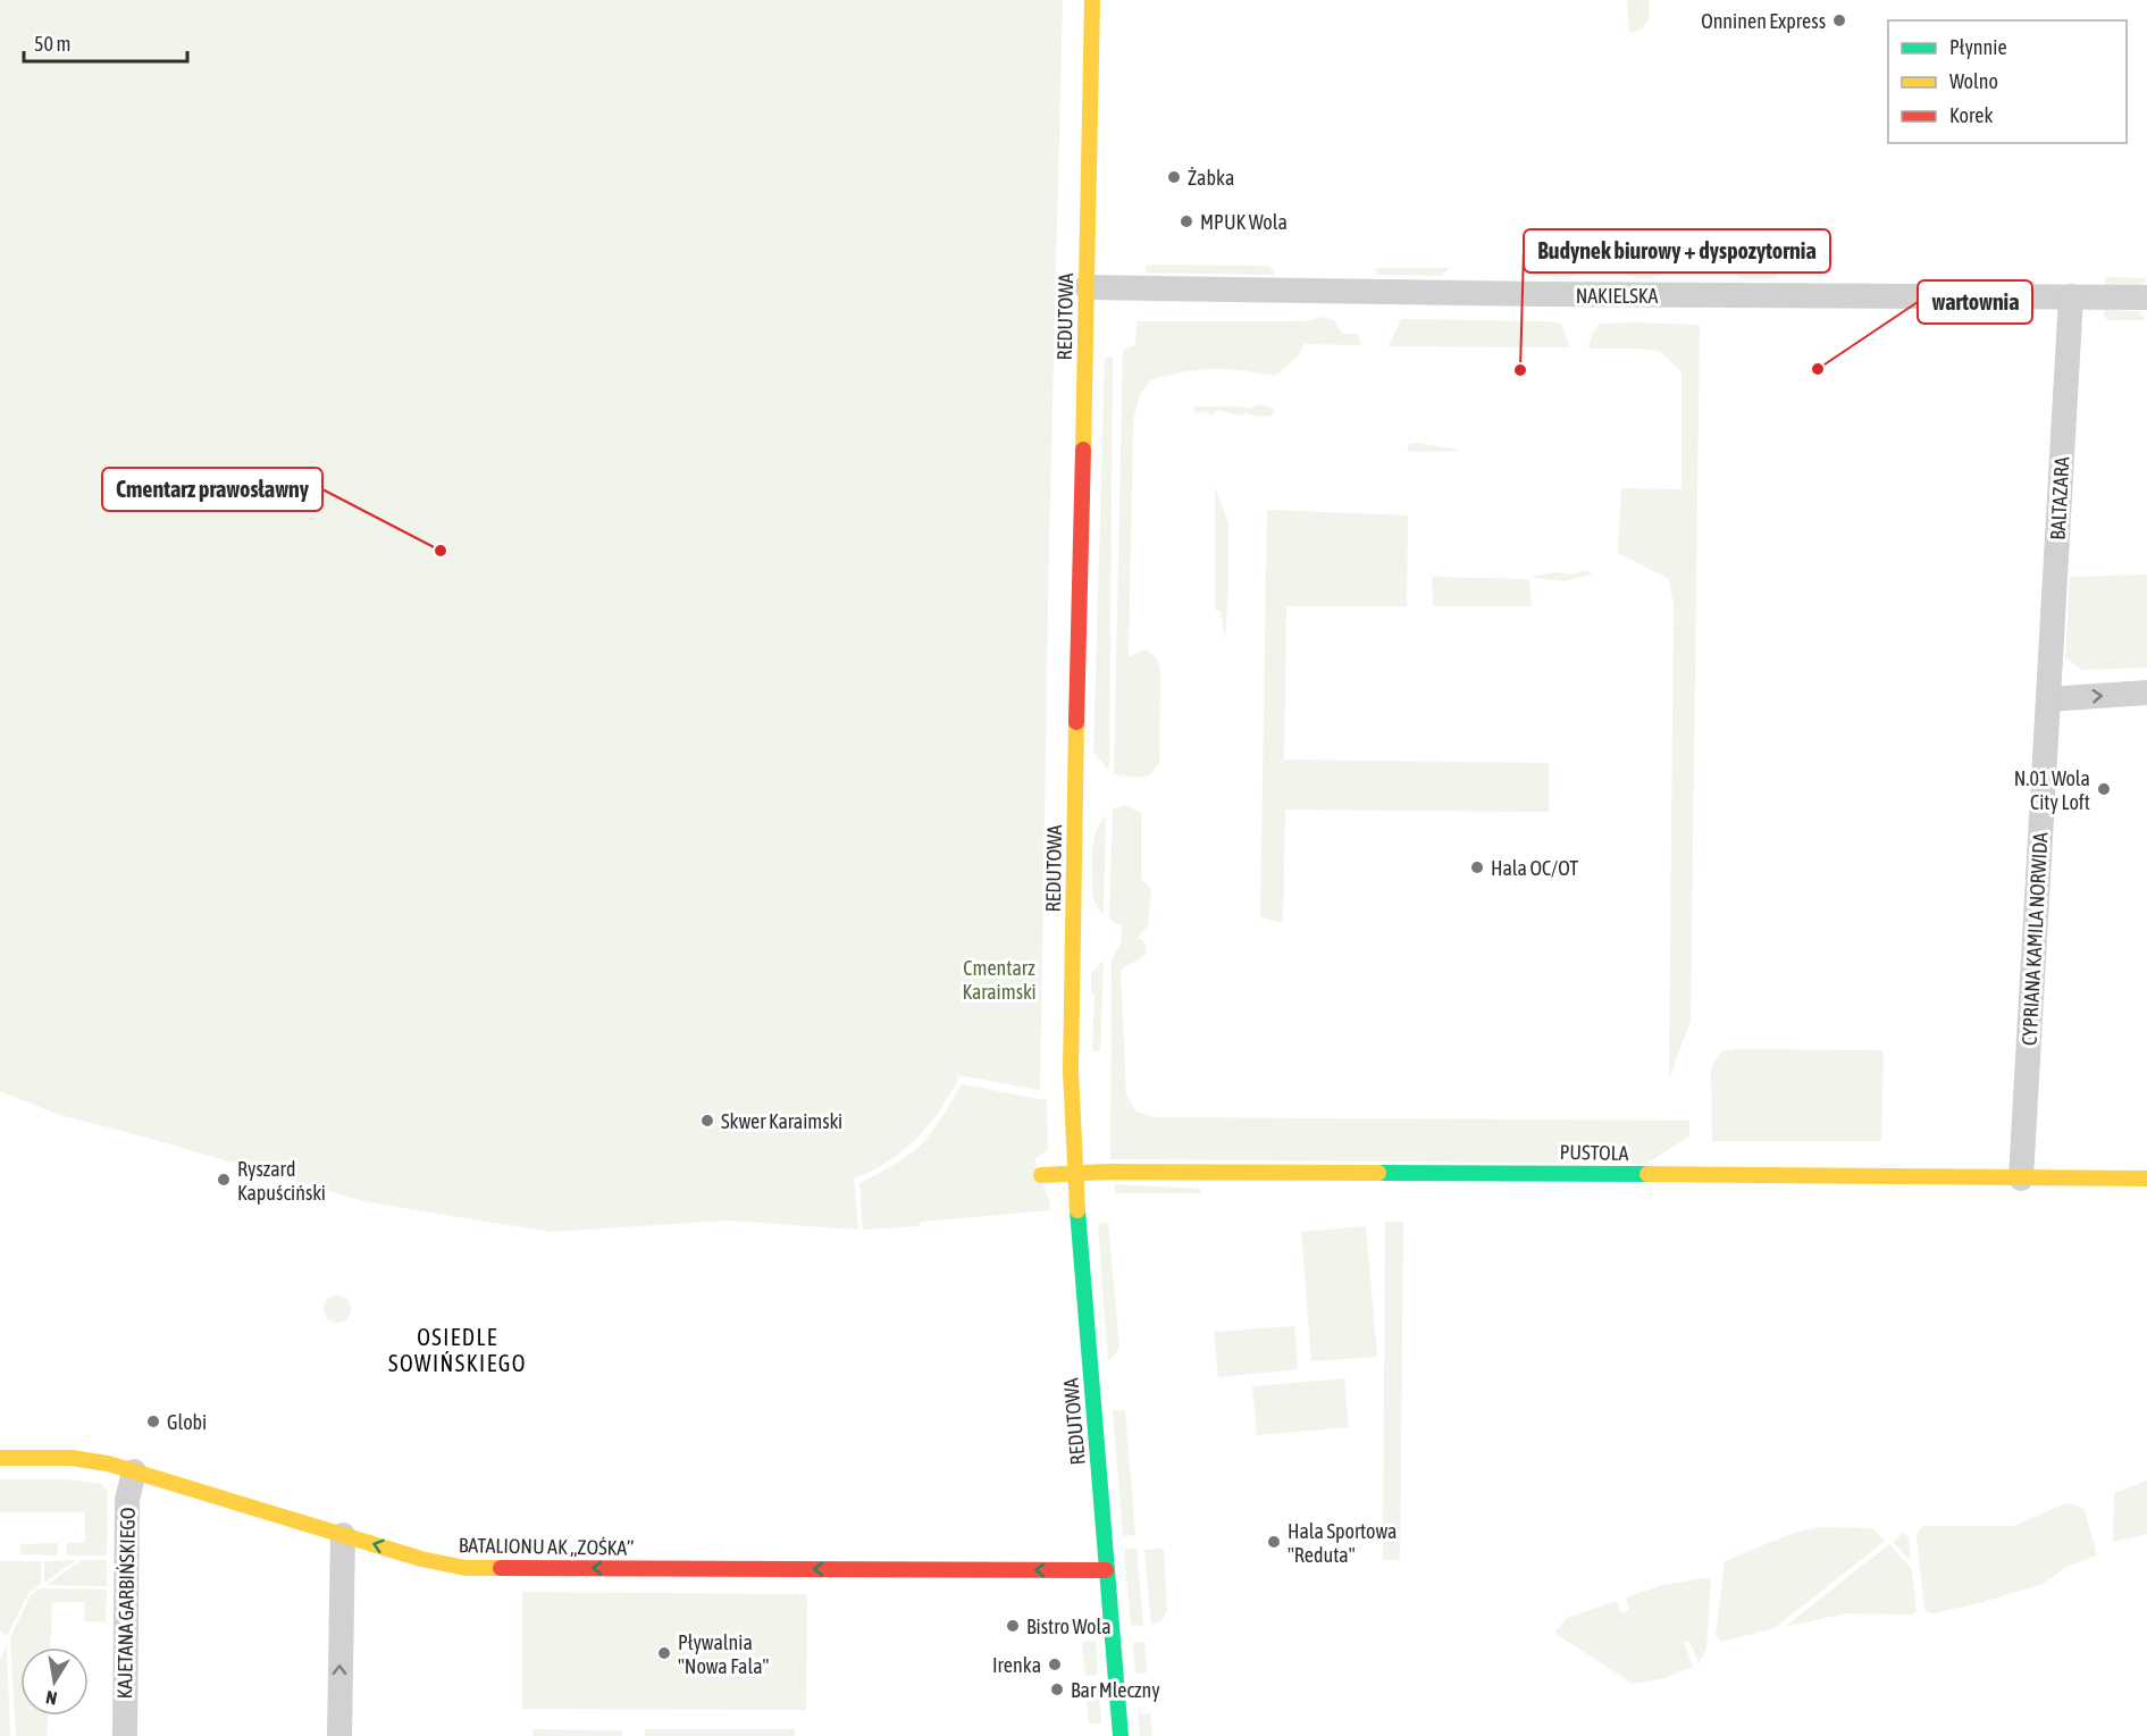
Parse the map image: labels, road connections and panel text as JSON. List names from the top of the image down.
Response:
{
  "streets": {
    "street": [
      "NAKIELSKA",
      "REDUTOWA",
      "BALTAZARA",
      "CYPRIANA KAMILA NORWIDA",
      "PUSTOLA",
      "BATALIONU AK „ZOŚKA”",
      "KAJETANA GARBIŃSKIEGO"
    ]
  },
  "crossings": [
    ["NAKIELSKA", "REDUTOWA"],
    ["NAKIELSKA", "BALTAZARA"],
    ["REDUTOWA", "PUSTOLA"],
    ["REDUTOWA", "BATALIONU AK „ZOŚKA”"],
    ["BALTAZARA", "CYPRIANA KAMILA NORWIDA"],
    ["CYPRIANA KAMILA NORWIDA", "PUSTOLA"],
    ["BATALIONU AK „ZOŚKA”", "KAJETANA GARBIŃSKIEGO"]
  ],
  "one_way": ["BATALIONU AK „ZOŚKA”"],
  "districts": ["OSIEDLE SOWIŃSKIEGO"],
  "parks": ["Cmentarz Karaimski"],
  "places": [
    "Onninen Express",
    "Żabka",
    "MPUK Wola",
    "wartownia",
    "Budynek biurowy + dyspozytornia",
    "Cmentarz prawosławny",
    "N.01 Wola City Loft",
    "Hala OC/OT",
    "Skwer Karaimski",
    "Ryszard Kapuściński",
    "Globi",
    "Hala Sportowa \"Reduta\"",
    "Bistro Wola",
    "Pływalnia \"Nowa Fala\"",
    "Irenka",
    "Bar Mleczny"
  ],
  "legend": ["Płynnie", "Wolno", "Korek"],
  "scale_bar": "50 m",
  "north": "bottom"
}
